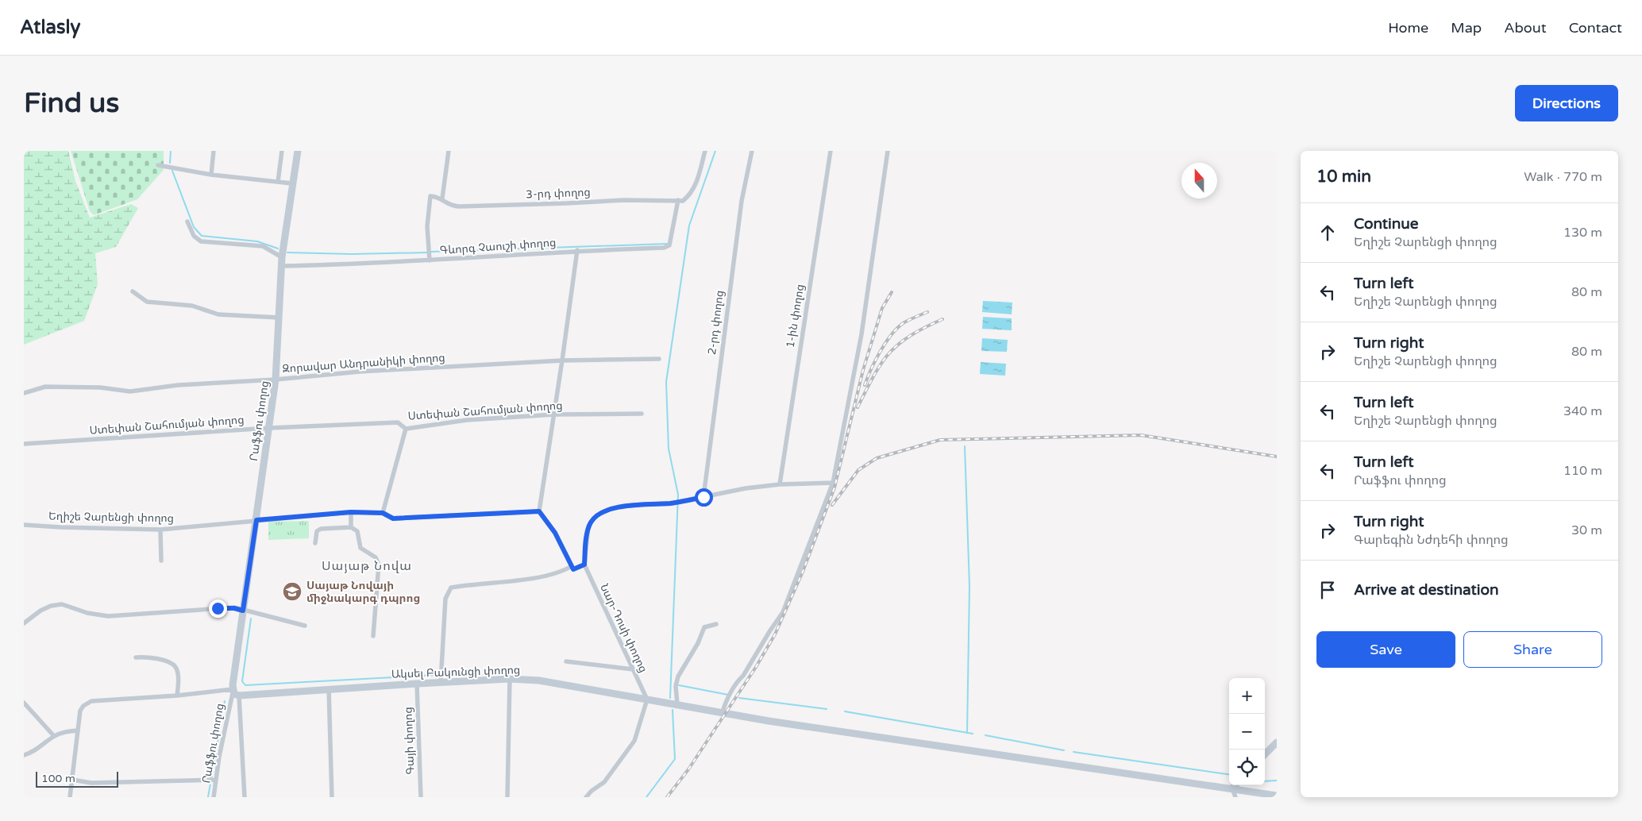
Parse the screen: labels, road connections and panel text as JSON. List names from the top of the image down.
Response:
{
  "streets": {
    "main road": ["Րաֆֆու փողոց", "Ակսել Բակունցի փողոց"],
    "street": [
      "3-րդ փողոց",
      "Գևորգ Չաուշի փողոց",
      "1-ին փողոց",
      "2-րդ փողոց",
      "Զորավար Անդրանիկի փողոց",
      "Ստեփան Շահումյան փողոց",
      "Եղիշե Չարենցի փողոց",
      "Նար-Դոսի փողոց",
      "Գայի փողոց"
    ]
  },
  "crossings": [
    ["3-րդ փողոց", "Գևորգ Չաուշի փողոց"],
    ["Գևորգ Չաուշի փողոց", "Րաֆֆու փողոց"],
    ["Զորավար Անդրանիկի փողոց", "Րաֆֆու փողոց"],
    ["Ստեփան Շահումյան փողոց", "Րաֆֆու փողոց"],
    ["Րաֆֆու փողոց", "Եղիշե Չարենցի փողոց"],
    ["Րաֆֆու փողոց", "Ակսել Բակունցի փողոց"],
    ["Նար-Դոսի փողոց", "Ակսել Բակունցի փողոց"],
    ["Ակսել Բակունցի փողոց", "Գայի փողոց"]
  ],
  "districts": ["Սայաթ Նովա"],
  "places": {
    "school or university": ["Սայաթ Նովայի միջնակարգ դպրոց"]
  },
  "scale_bar": "100 m",
  "north": "top",
  "page": {
    "header": "Atlasly",
    "nav": [
      "Home",
      "Map",
      "About",
      "Contact"
    ],
    "buttons": [
      "Directions",
      ["Save", "Share"]
    ],
    "title": "Find us",
    "heading": ["10 min", "Walk · 770 m"],
    "list": [
      ["Continue", "Եղիշե Չարենցի փողոց", "130 m"],
      ["Turn left", "Եղիշե Չարենցի փողոց", "80 m"],
      ["Turn right", "Եղիշե Չարենցի փողոց", "80 m"],
      ["Turn left", "Եղիշե Չարենցի փողոց", "340 m"],
      ["Turn left", "Րաֆֆու փողոց", "110 m"],
      ["Turn right", "Գարեգին Նժդեհի փողոց", "30 m"],
      "Arrive at destination"
    ],
    "map_buttons": ["+", "−"],
    "scale": "100 m"
  }
}
